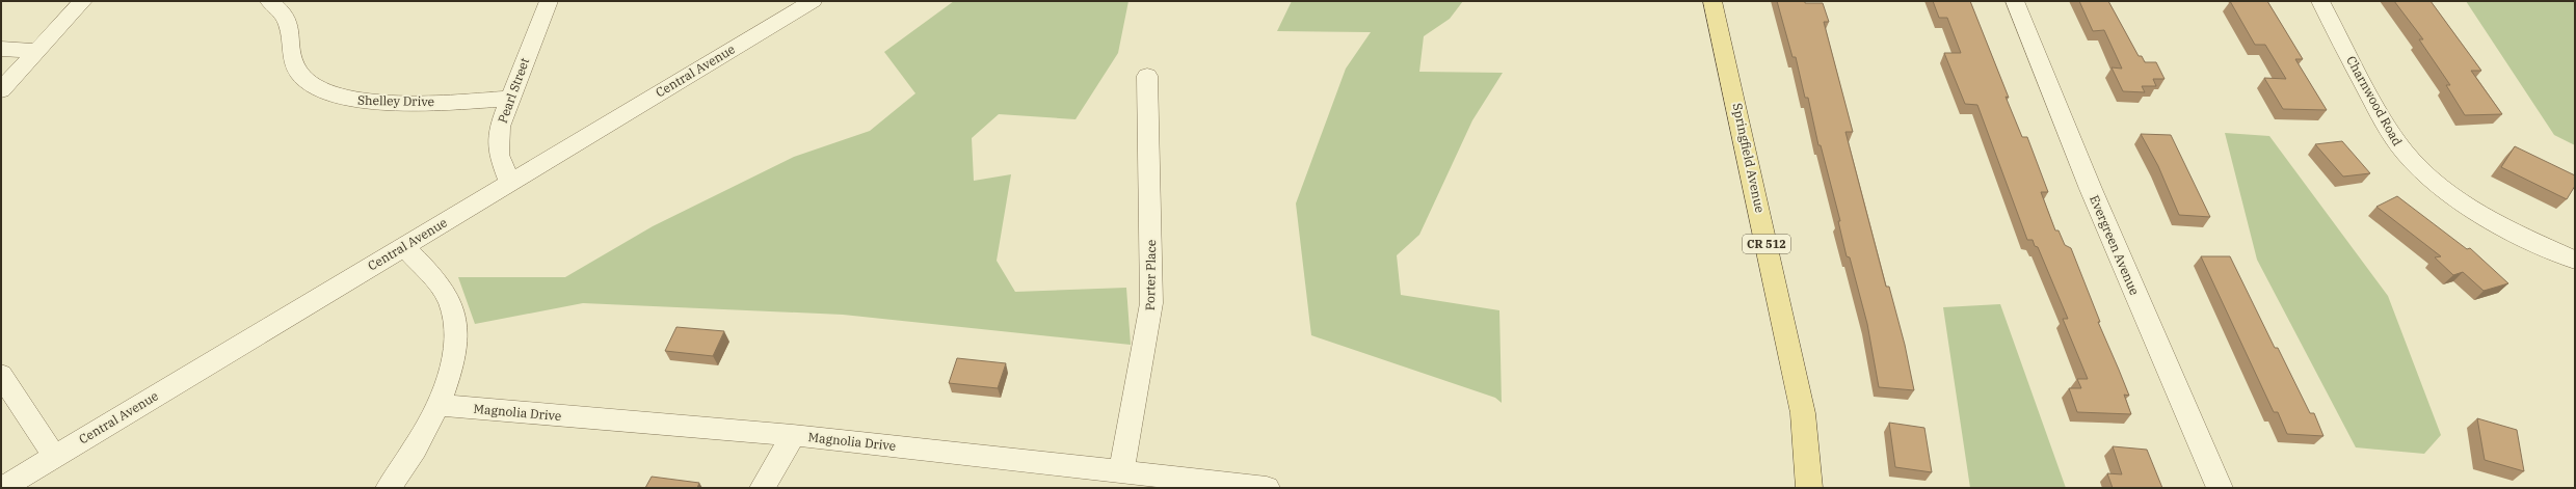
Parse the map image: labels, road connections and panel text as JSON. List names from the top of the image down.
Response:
{
  "streets": {
    "main road": ["Springfield Avenue", "CR 512"],
    "street": [
      "Central Avenue",
      "Pearl Street",
      "Shelley Drive",
      "Charnwood Road",
      "Evergreen Avenue",
      "Porter Place",
      "Magnolia Drive"
    ]
  },
  "crossings": [
    ["Central Avenue", "Pearl Street"],
    ["Pearl Street", "Shelley Drive"],
    ["Porter Place", "Magnolia Drive"]
  ]
}
